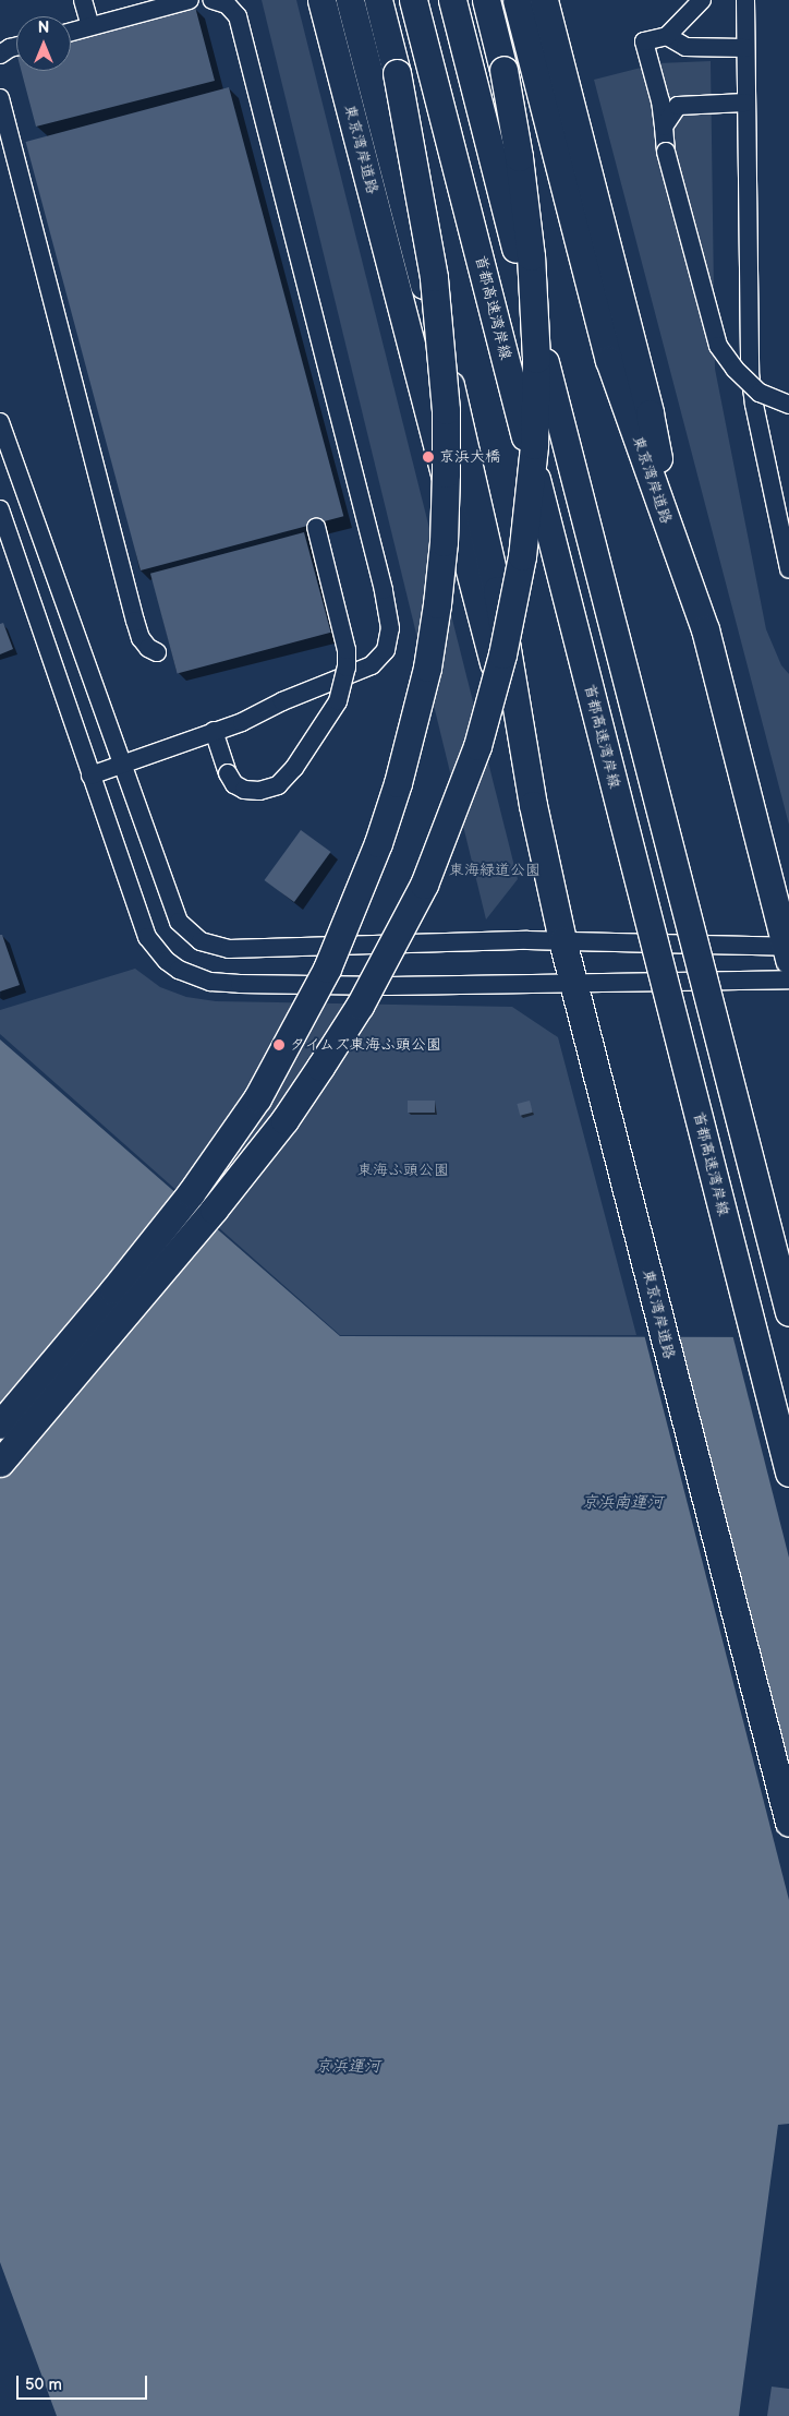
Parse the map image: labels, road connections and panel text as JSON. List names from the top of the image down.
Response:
{
  "streets": {
    "highway": ["東京湾岸道路", "首都高速湾岸線"]
  },
  "water": ["京浜南運河", "京浜運河"],
  "parks": ["東海緑道公園", "東海ふ頭公園"],
  "places": ["京浜大橋", "タイムズ東海ふ頭公園"],
  "scale_bar": "50 m",
  "north": "top"
}
